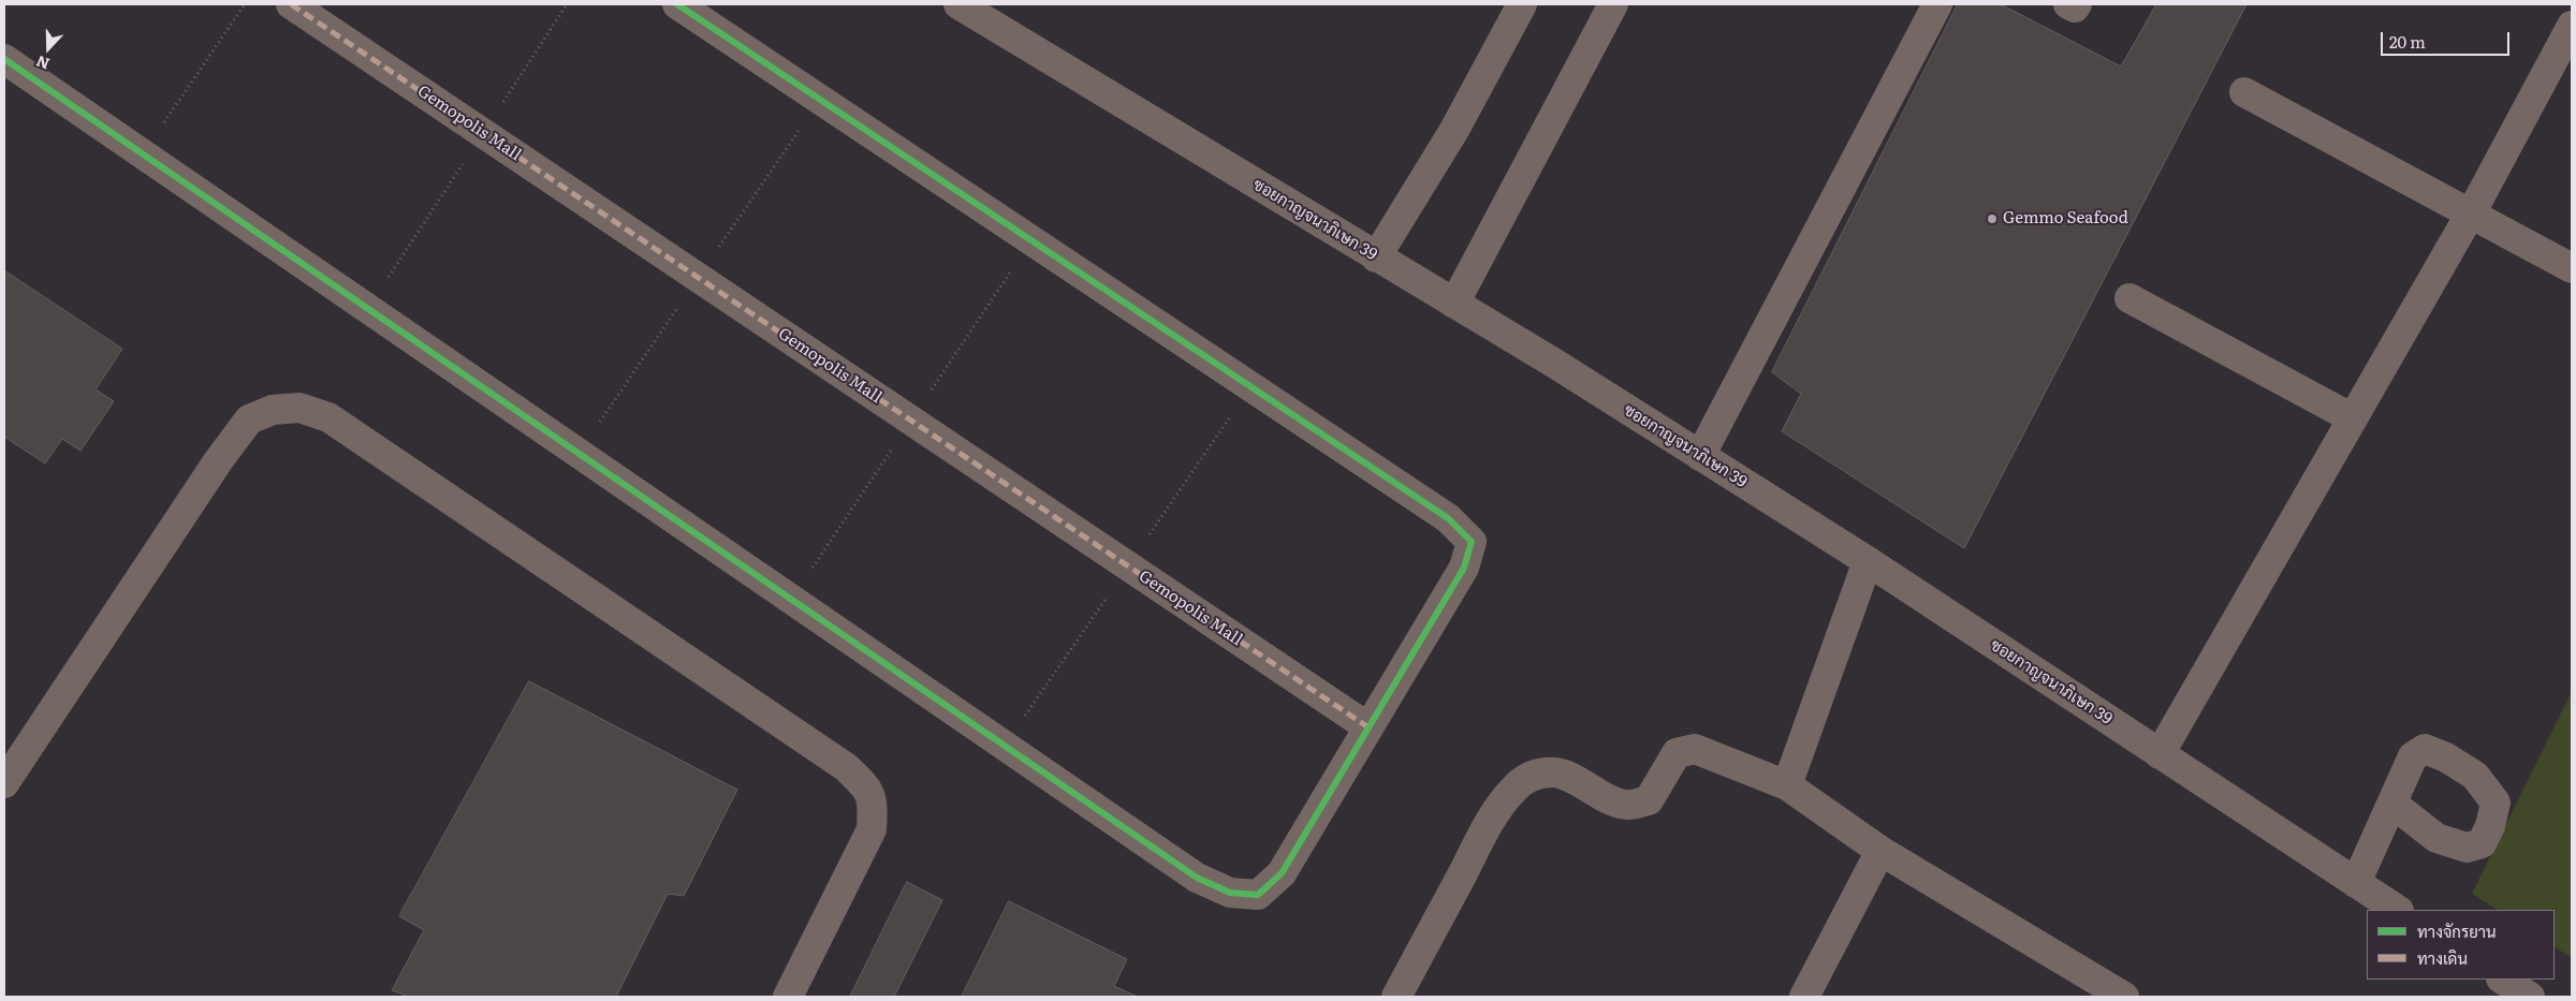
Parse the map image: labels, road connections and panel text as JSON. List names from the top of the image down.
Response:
{
  "streets": {
    "street": ["Gemopolis Mall", "ซอยกาญจนาภิเษก 39"]
  },
  "places": ["Gemmo Seafood"],
  "legend": ["ทางจักรยาน", "ทางเดิน"],
  "scale_bar": "20 m",
  "north": "bottom"
}
